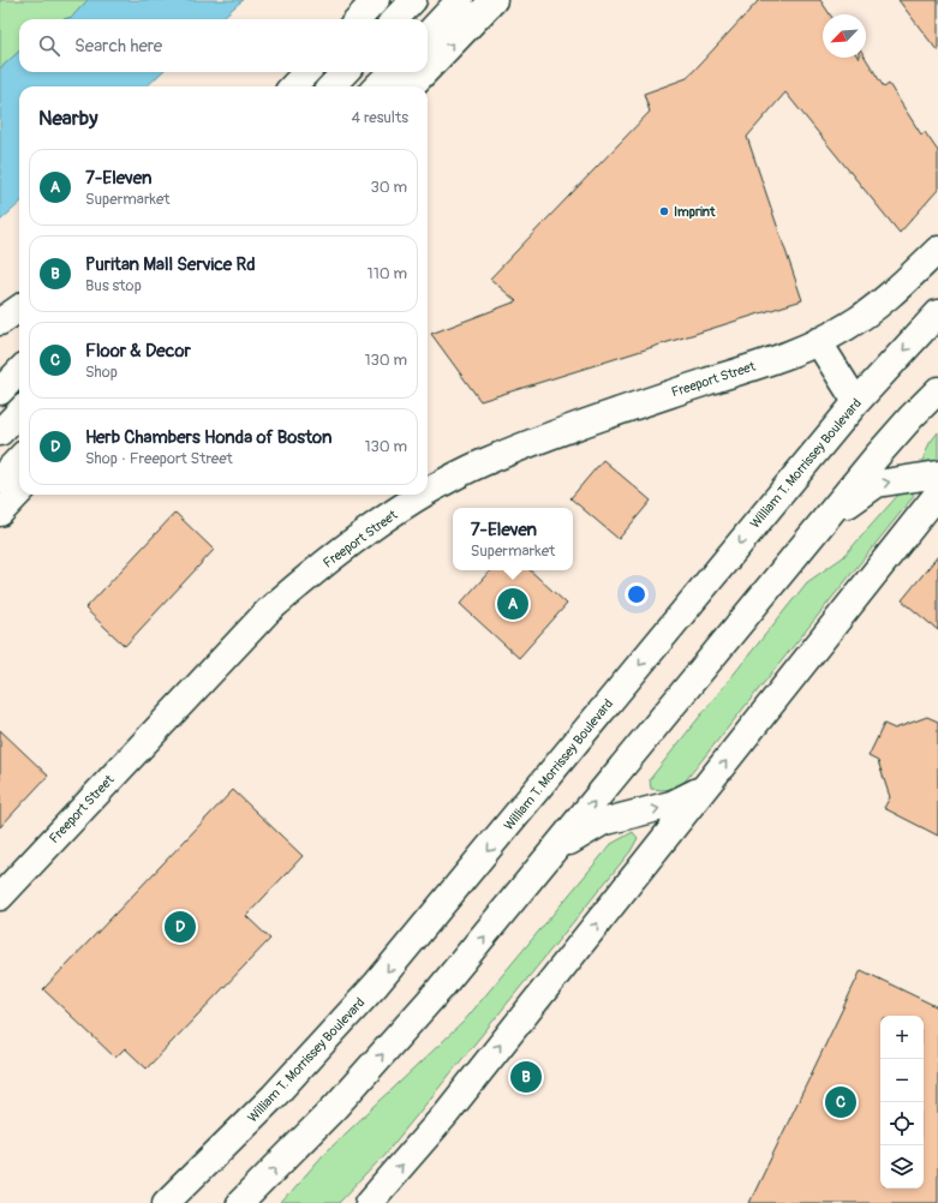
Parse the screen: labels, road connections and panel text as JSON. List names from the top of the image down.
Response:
{
  "streets": {
    "main road": ["Freeport Street", "William T. Morrissey Boulevard"]
  },
  "places": ["Imprint"],
  "north": "bottom left",
  "page": {
    "search": "Search here",
    "heading": ["Nearby", "4 results"],
    "list": [
      {
        "mark": "A",
        "name": "7-Eleven",
        "note": "Supermarket",
        "value": "30 m"
      },
      {
        "mark": "B",
        "name": "Puritan Mall Service Rd",
        "note": "Bus stop",
        "value": "110 m"
      },
      {
        "mark": "C",
        "name": "Floor & Decor",
        "note": "Shop",
        "value": "130 m"
      },
      {
        "mark": "D",
        "name": "Herb Chambers Honda of Boston",
        "note": "Shop · Freeport Street",
        "value": "130 m"
      }
    ],
    "popup": ["7-Eleven", "Supermarket"],
    "pins": [
      "A",
      "D",
      "B",
      "C"
    ],
    "map_buttons": ["+", "−"]
  }
}
